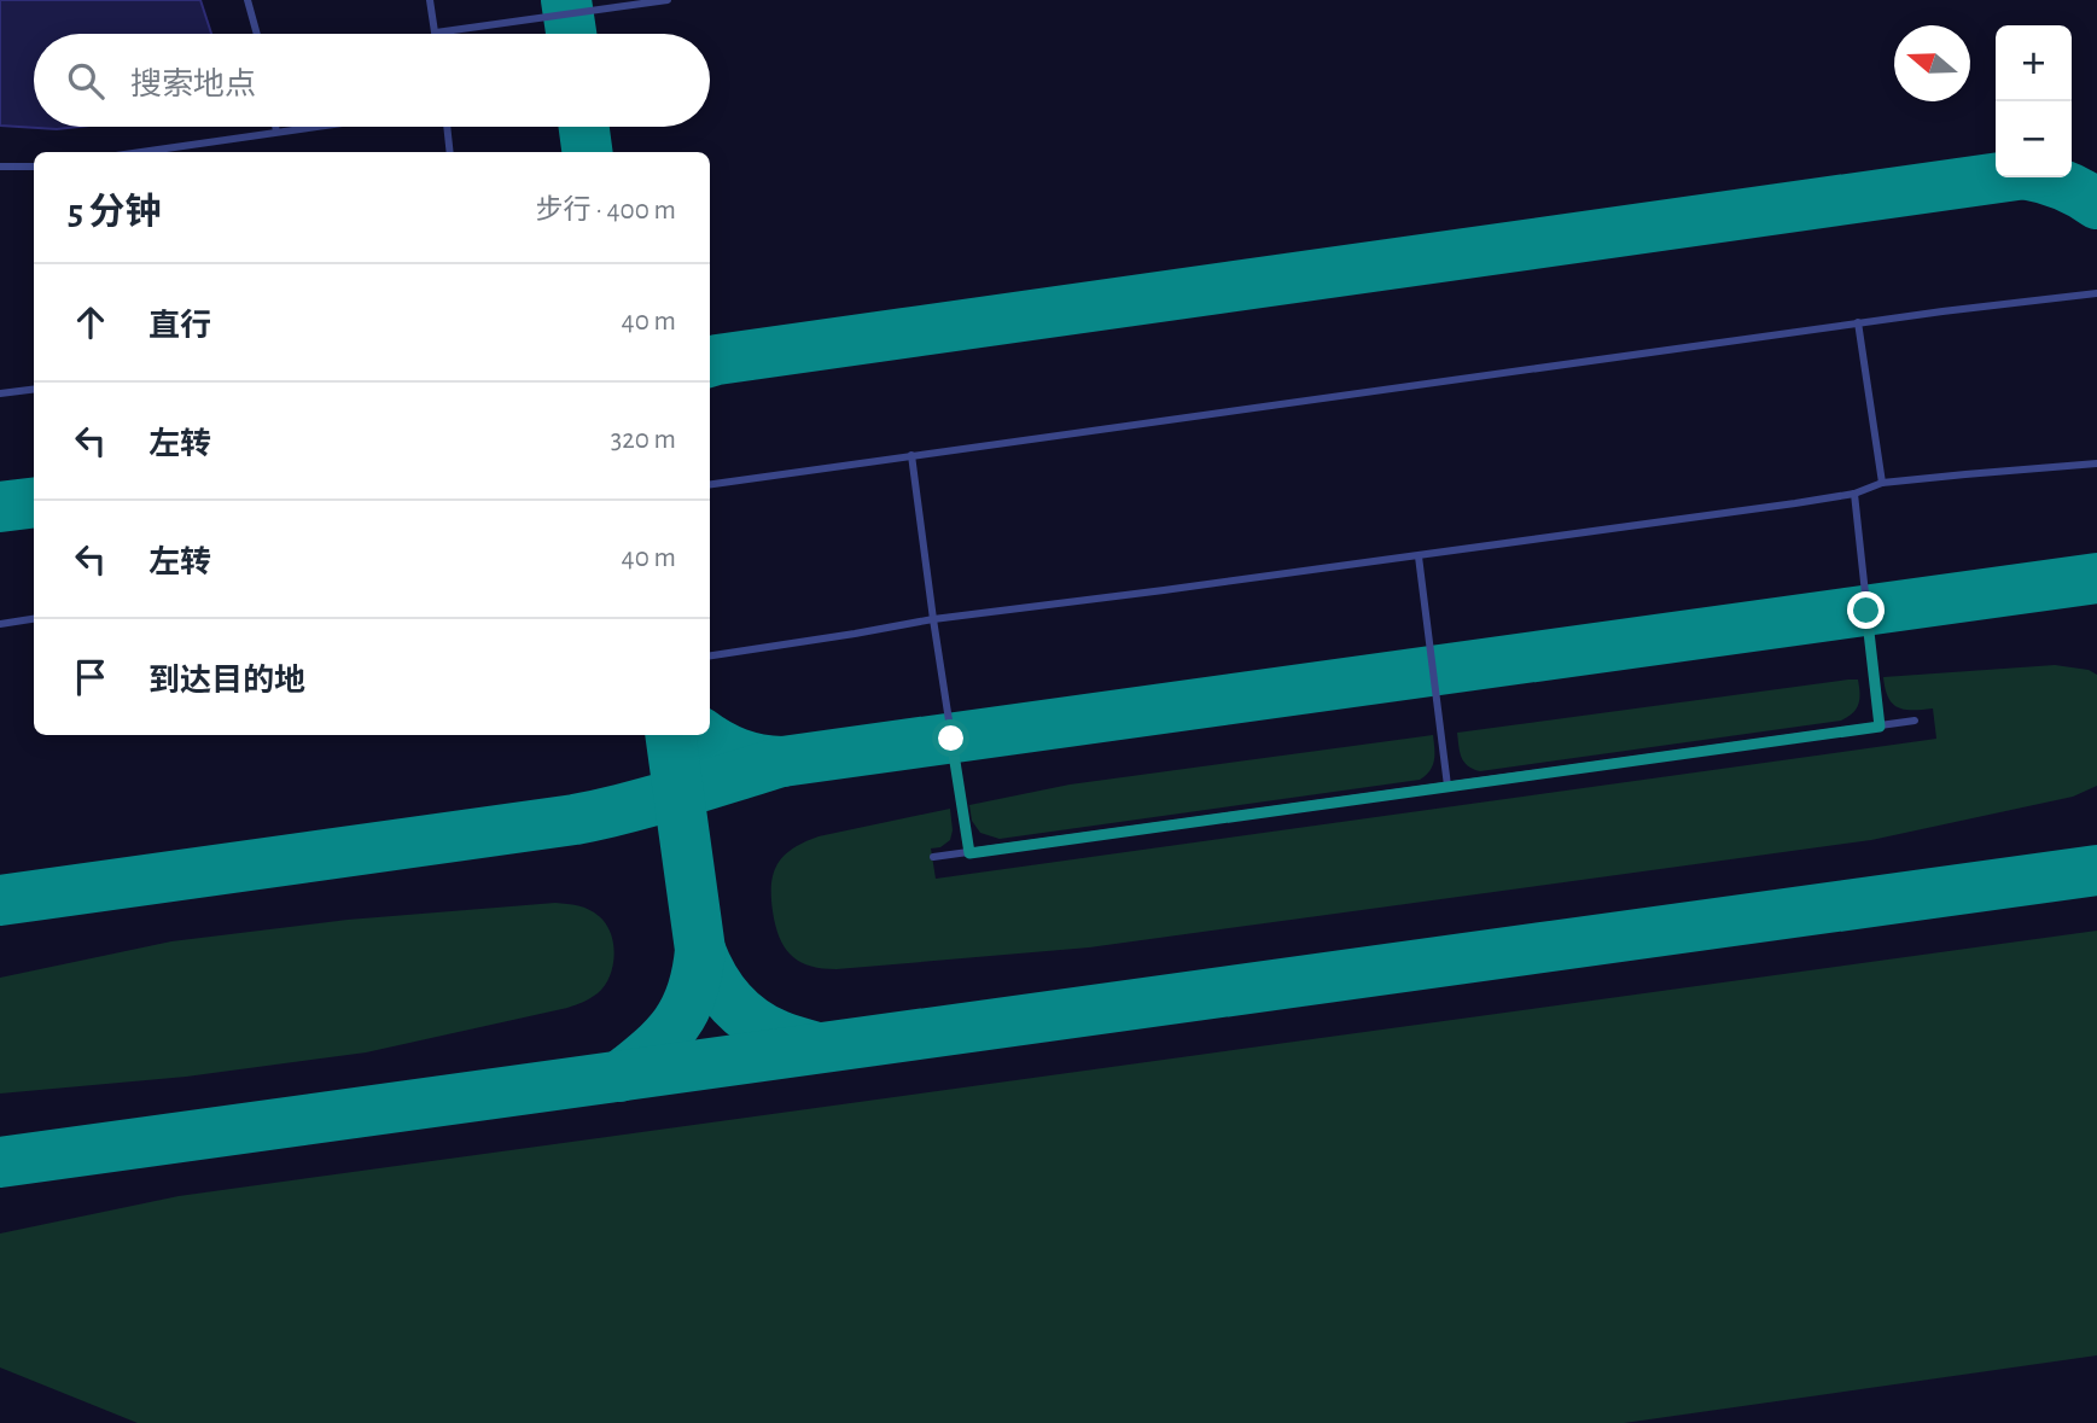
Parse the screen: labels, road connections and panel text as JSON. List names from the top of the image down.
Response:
{
  "north": "left",
  "page": {
    "map_buttons": ["+", "−"],
    "search": "搜索地点",
    "heading": ["5 分钟", "步行 · 400 m"],
    "list": [
      ["直行", "40 m"],
      ["左转", "320 m"],
      ["左转", "40 m"],
      "到达目的地"
    ]
  }
}
